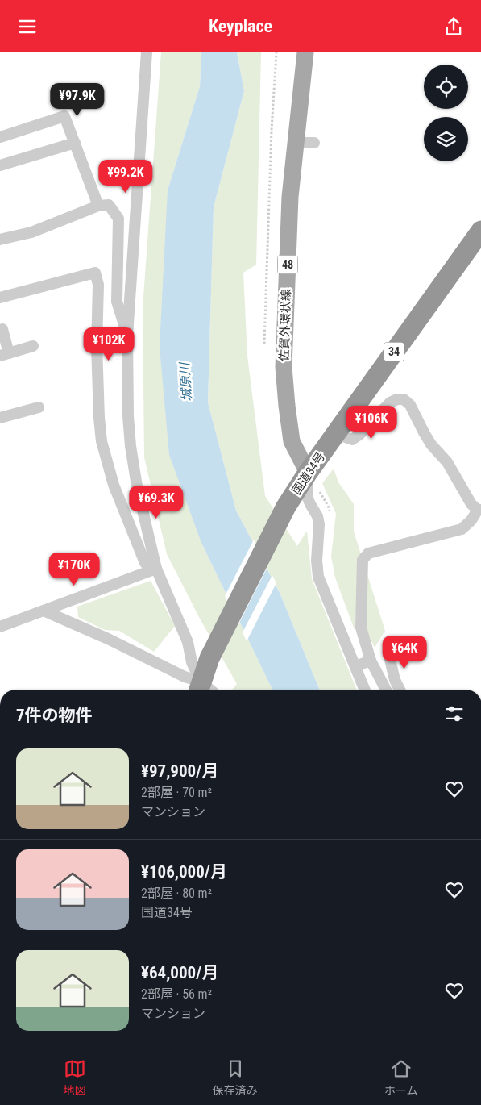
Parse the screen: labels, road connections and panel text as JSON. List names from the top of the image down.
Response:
{
  "streets": {
    "highway": ["34", "国道34号"],
    "main road": ["48", "佐賀外環状線"]
  },
  "crossings": [
    ["佐賀外環状線", "国道34号"]
  ],
  "water": ["城原川"],
  "page": {
    "header": "Keyplace",
    "price": [
      "¥97.9K",
      "¥99.2K",
      "¥102K",
      "¥106K",
      "¥69.3K",
      "¥170K",
      "¥64K"
    ],
    "heading": "7件の物件",
    "list": [
      {
        "name": "¥97,900/月",
        "note": "2部屋 · 70 m² · マンション"
      },
      {
        "name": "¥106,000/月",
        "note": "2部屋 · 80 m² · 国道34号"
      },
      {
        "name": "¥64,000/月",
        "note": "2部屋 · 56 m² · マンション"
      }
    ],
    "tabs": ["地図", "保存済み", "ホーム"]
  }
}
